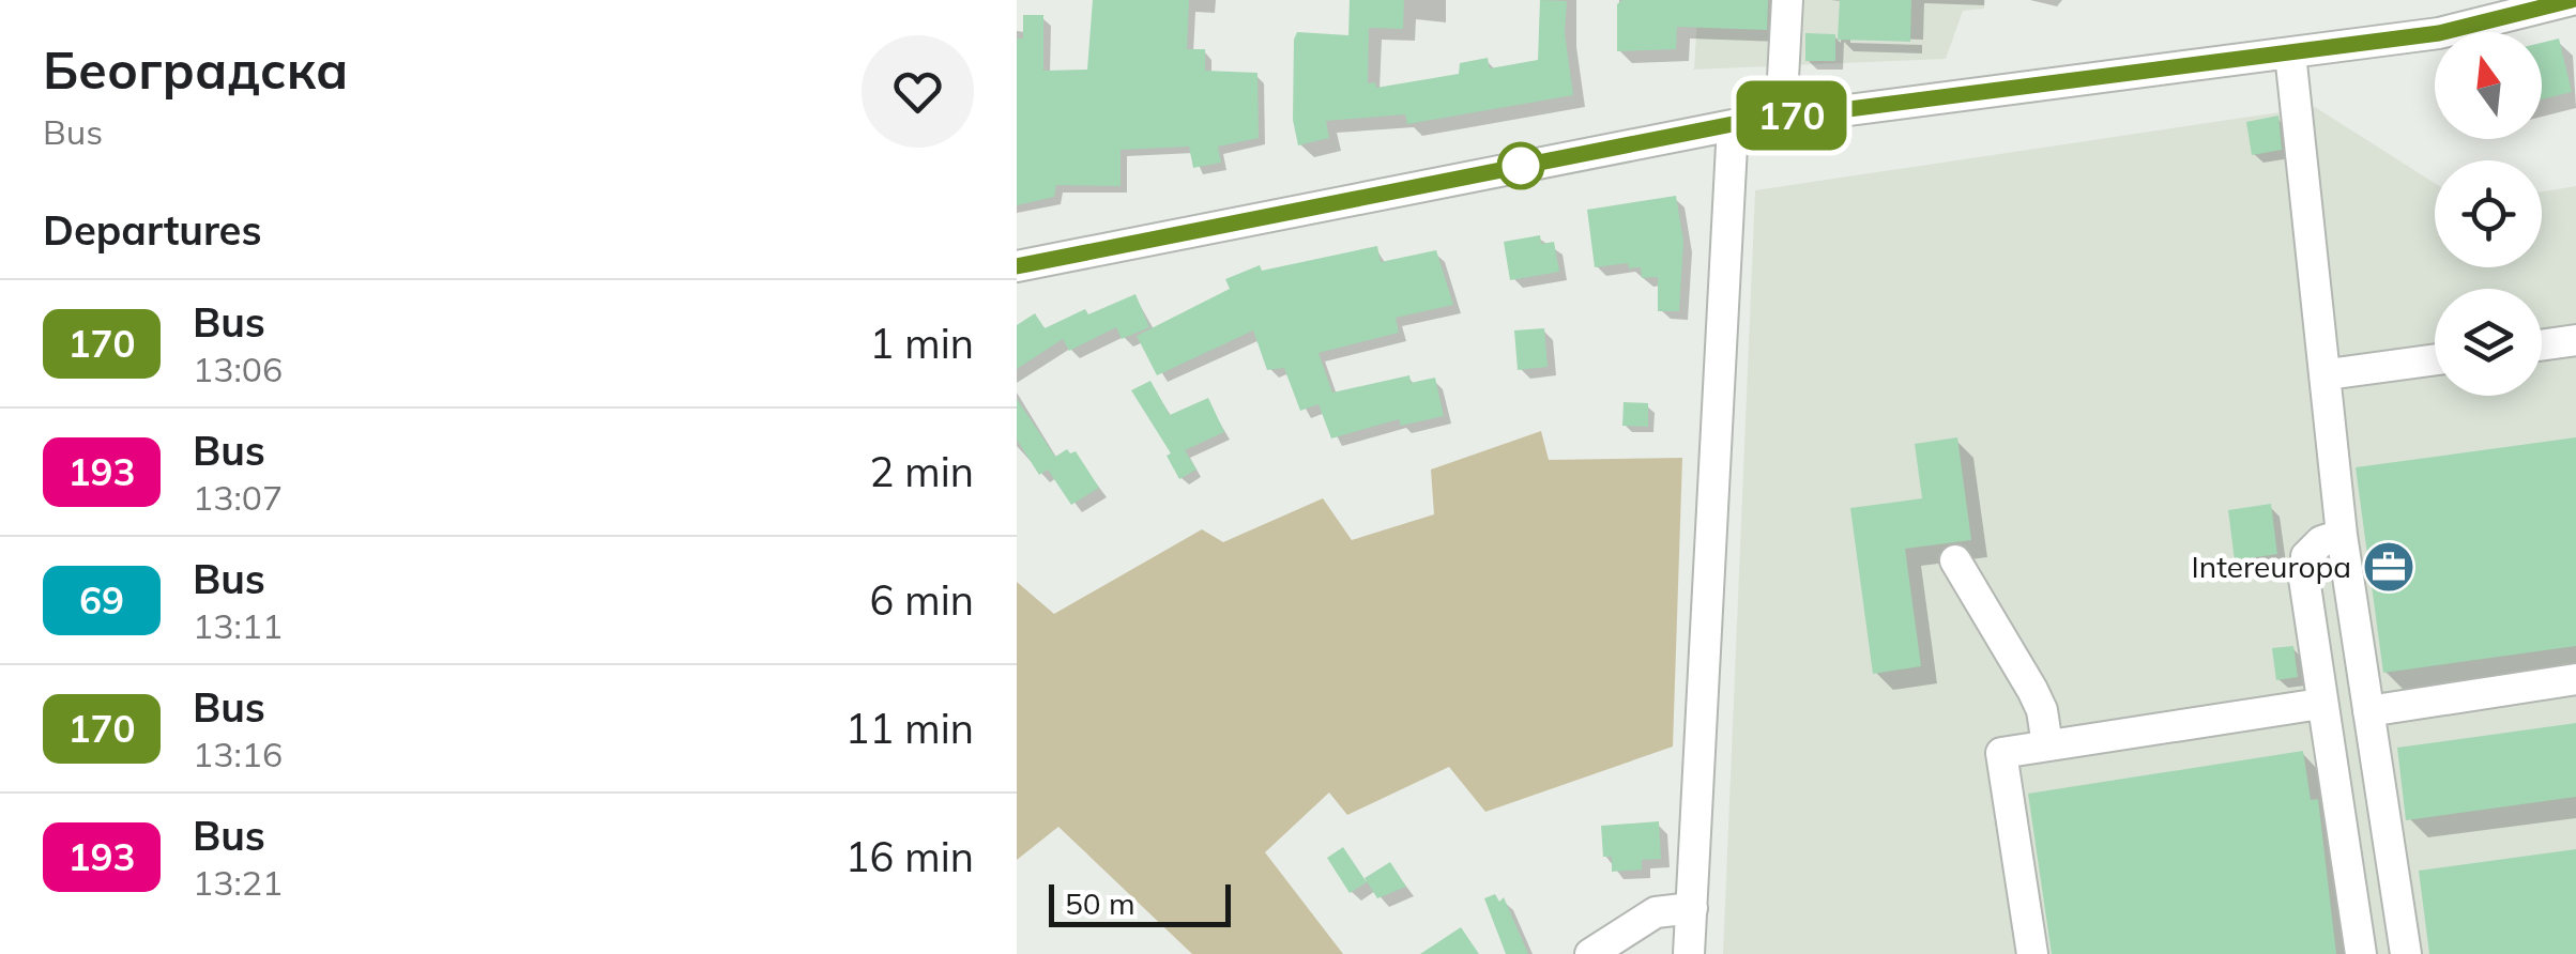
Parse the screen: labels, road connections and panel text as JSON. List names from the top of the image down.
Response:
{
  "places": {
    "office": ["Intereuropa"]
  },
  "lines": ["bus line 170"],
  "scale_bar": "50 m",
  "north": "top",
  "page": {
    "heading": [
      ["Београдска", "Bus"],
      "Departures"
    ],
    "on_map": "170",
    "list": [
      {
        "mark": "170",
        "name": "Bus",
        "note": "13:06",
        "value": "1 min"
      },
      {
        "mark": "193",
        "name": "Bus",
        "note": "13:07",
        "value": "2 min"
      },
      {
        "mark": "69",
        "name": "Bus",
        "note": "13:11",
        "value": "6 min"
      },
      {
        "mark": "170",
        "name": "Bus",
        "note": "13:16",
        "value": "11 min"
      },
      {
        "mark": "193",
        "name": "Bus",
        "note": "13:21",
        "value": "16 min"
      }
    ],
    "scale": "50 m"
  }
}
